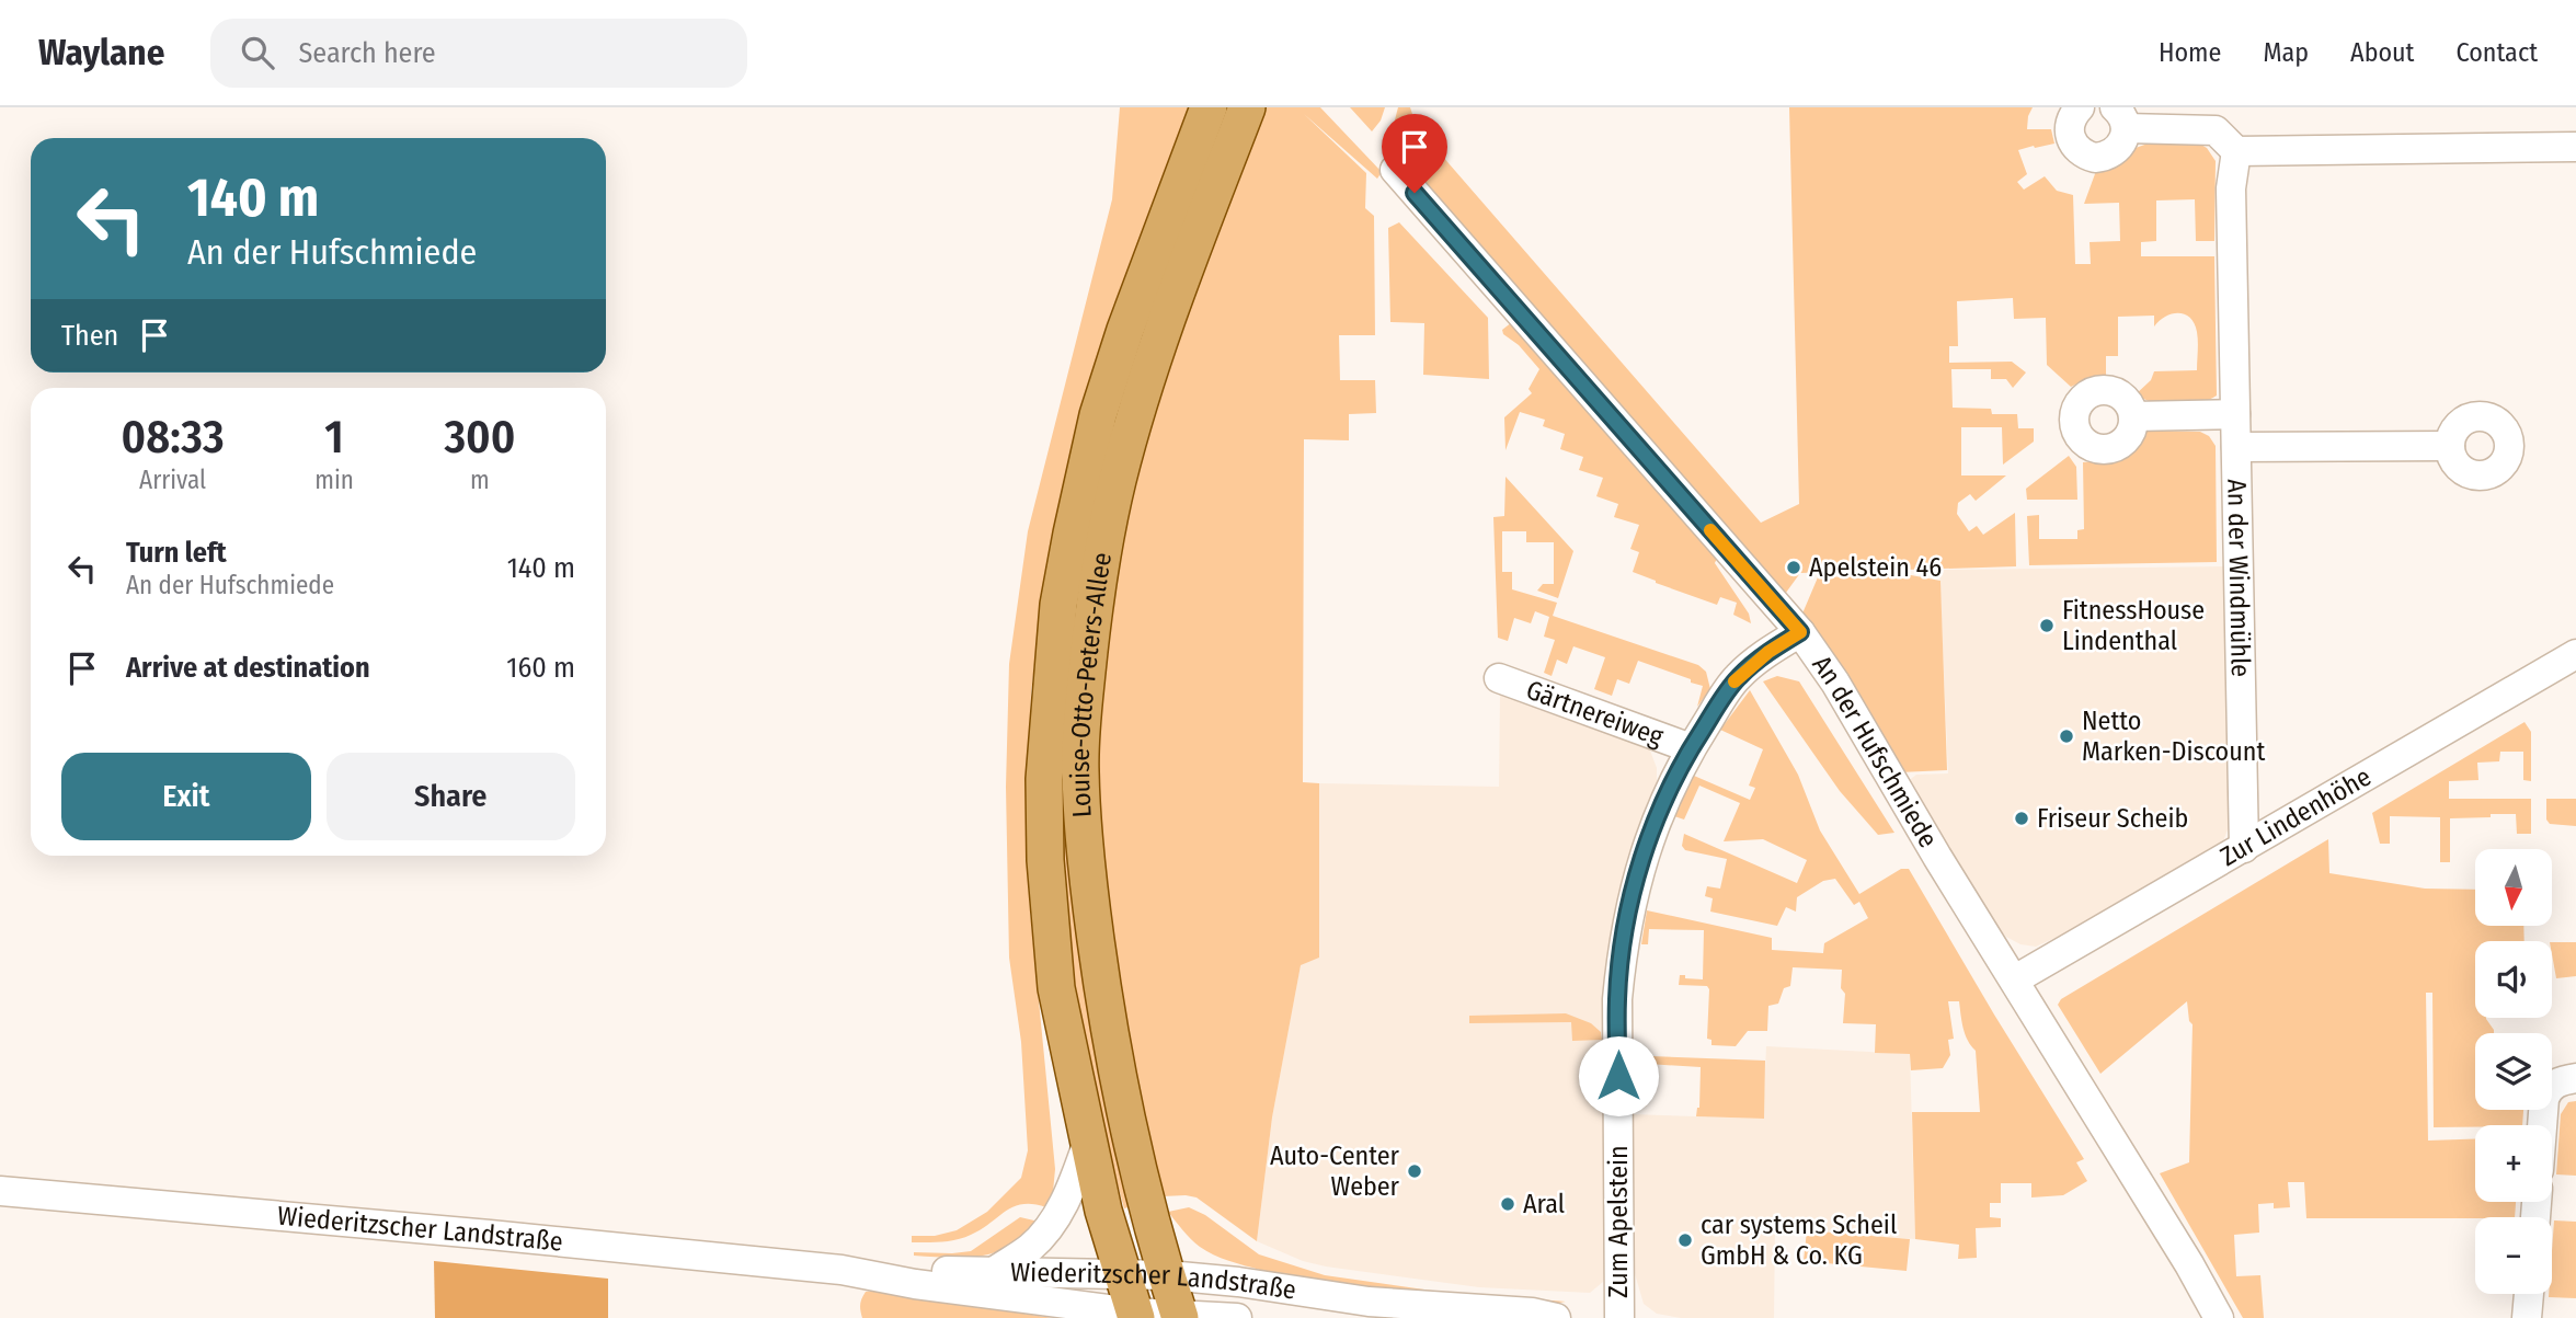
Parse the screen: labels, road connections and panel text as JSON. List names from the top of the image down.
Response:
{
  "streets": {
    "main road": ["Louise-Otto-Peters-Allee"],
    "street": [
      "An der Windmühle",
      "Gärtnereiweg",
      "An der Hufschmiede",
      "Zur Lindenhöhe",
      "Zum Apelstein",
      "Wiederitzscher Landstraße"
    ]
  },
  "crossings": [
    ["An der Windmühle", "Zur Lindenhöhe"],
    ["Louise-Otto-Peters-Allee", "Wiederitzscher Landstraße"],
    ["Gärtnereiweg", "Zum Apelstein"],
    ["An der Hufschmiede", "Zur Lindenhöhe"],
    ["An der Hufschmiede", "Zum Apelstein"]
  ],
  "places": [
    "Apelstein 46",
    "FitnessHouse Lindenthal",
    "Netto Marken-Discount",
    "Friseur Scheib",
    "Auto-Center Weber",
    "Aral",
    "car systems Scheil GmbH & Co. KG"
  ],
  "north": "bottom",
  "page": {
    "header": "Waylane",
    "search": "Search here",
    "nav": [
      "Home",
      "Map",
      "About",
      "Contact"
    ],
    "turn": ["140 m", "An der Hufschmiede"],
    "then": "Then",
    "eta": [
      "08:33",
      "Arrival",
      "1",
      "min",
      "300",
      "m"
    ],
    "list": [
      {
        "name": "Turn left",
        "note": "An der Hufschmiede",
        "value": "140 m"
      },
      {
        "name": "Arrive at destination",
        "value": "160 m"
      }
    ],
    "buttons": ["Exit", "Share"],
    "map_buttons": ["+", "−"]
  }
}
